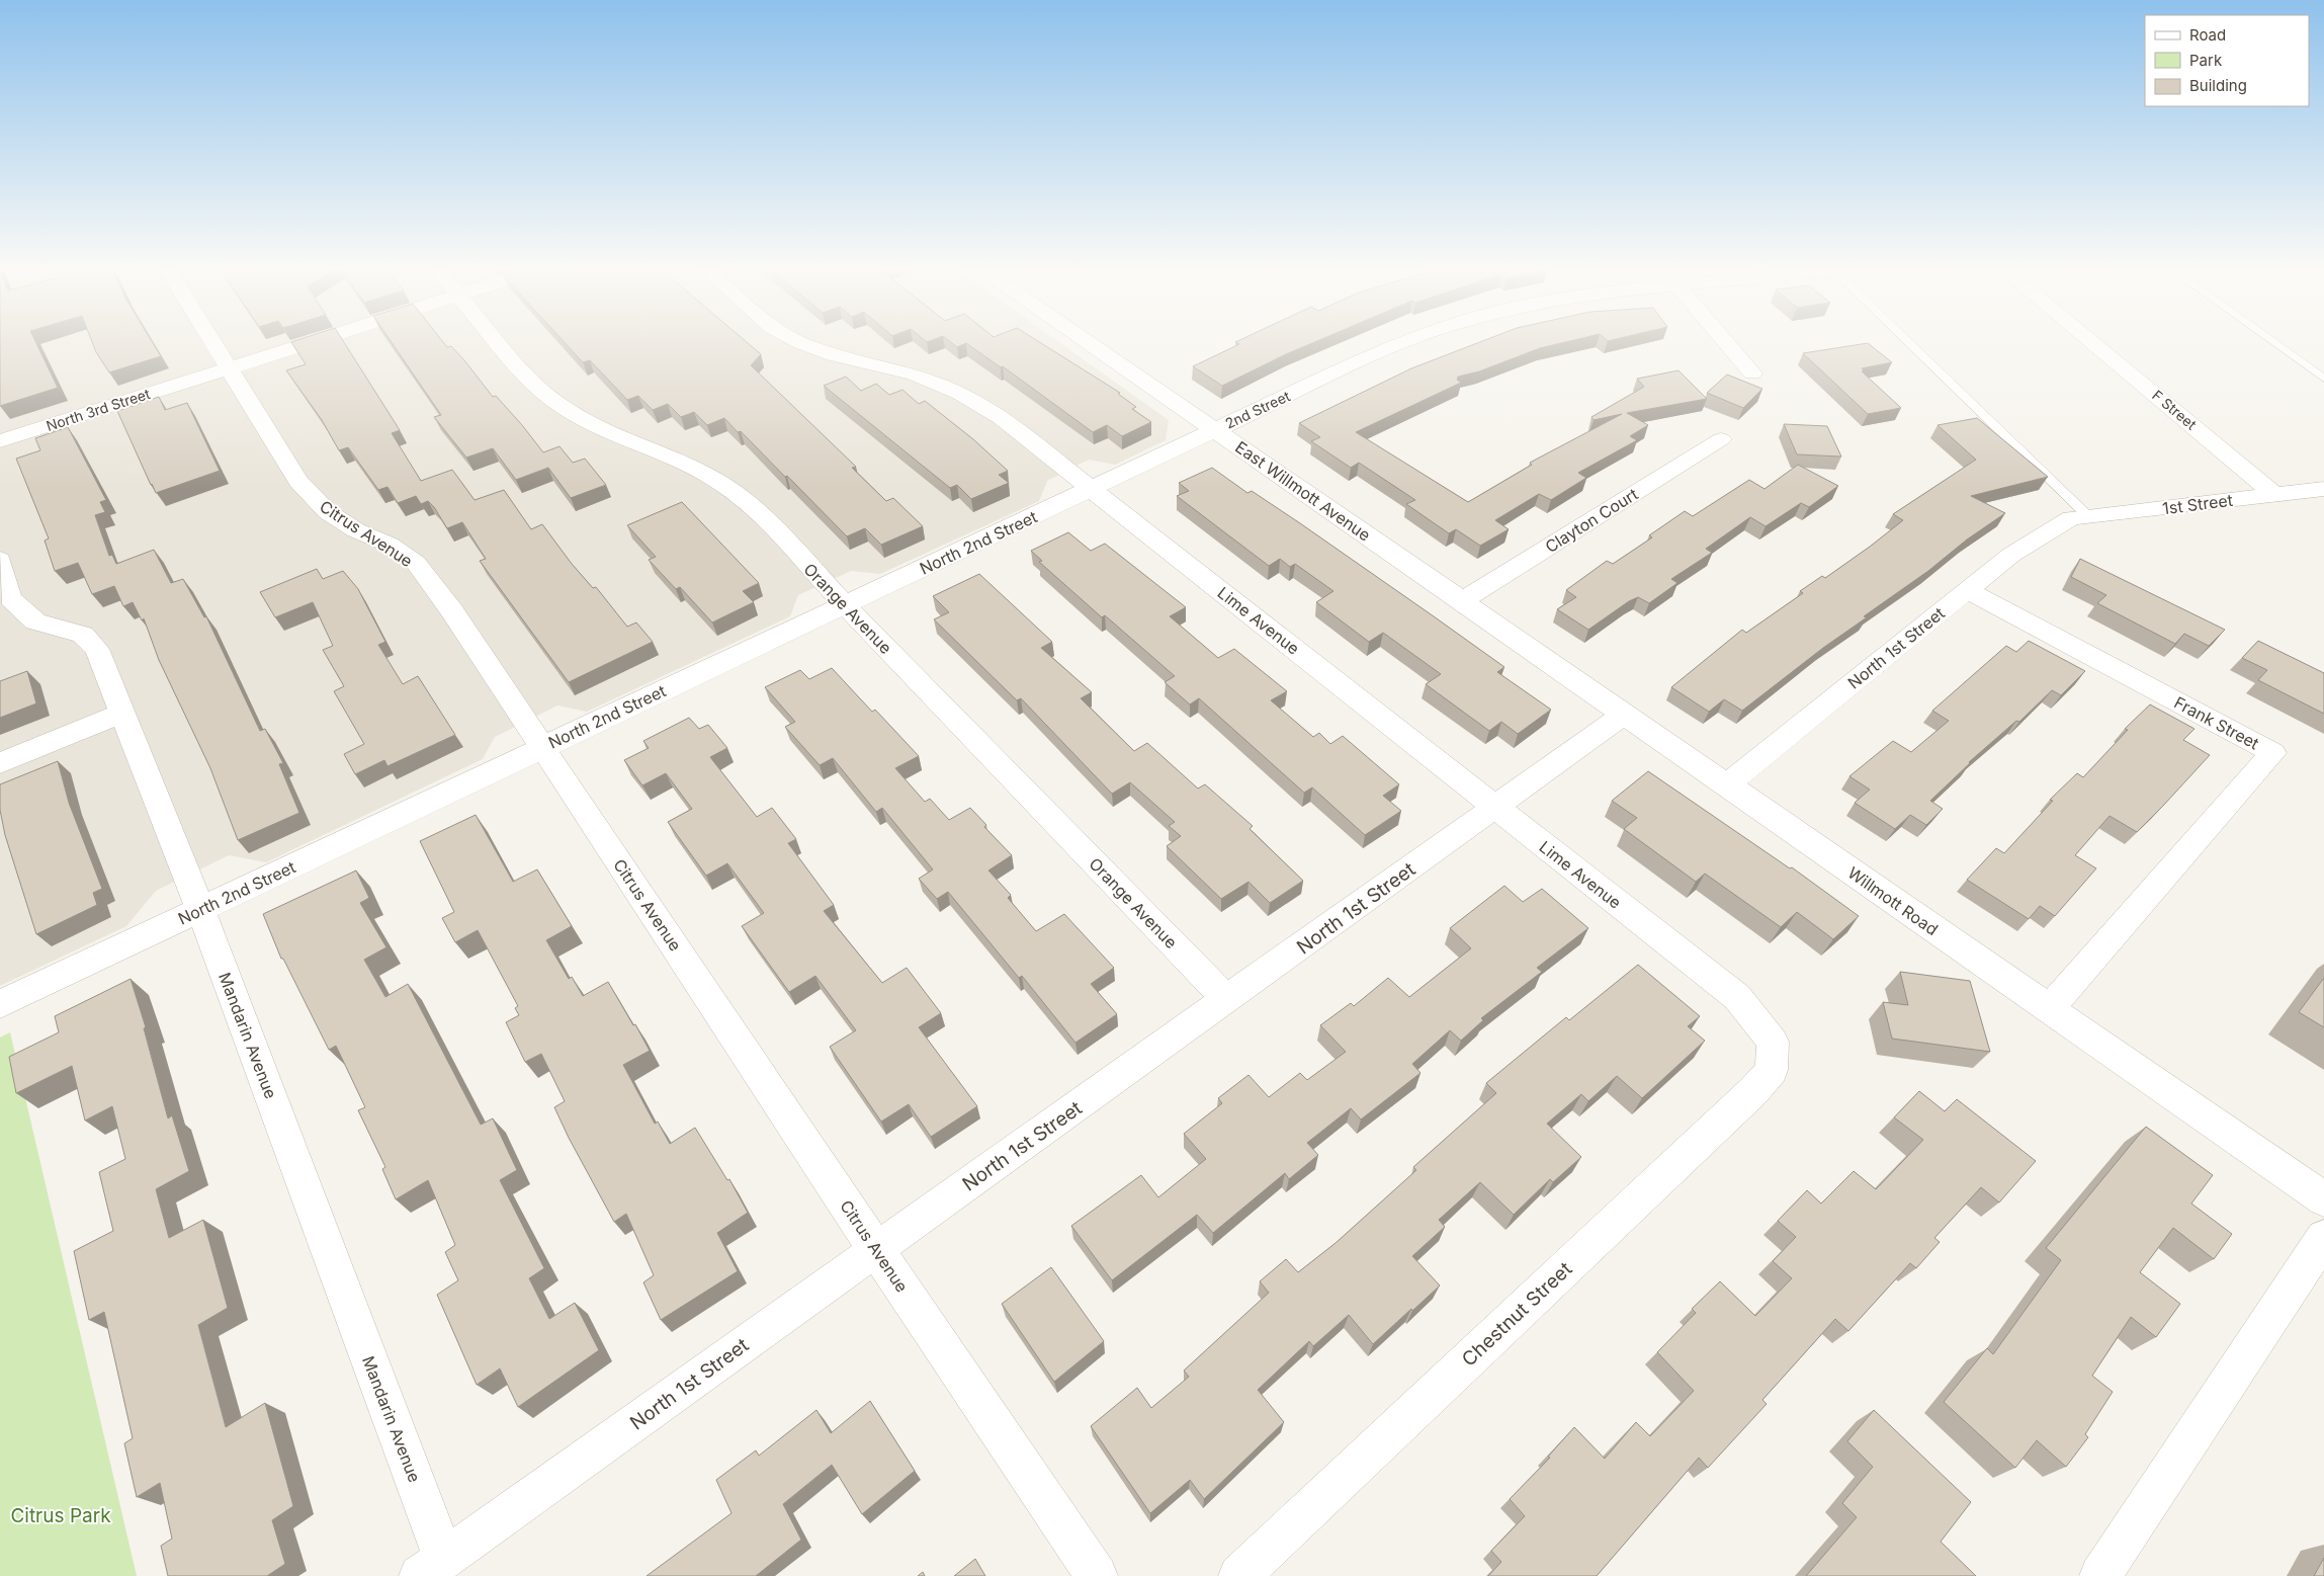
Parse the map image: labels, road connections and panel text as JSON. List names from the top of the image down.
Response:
{
  "streets": {
    "street": [
      "North 3rd Street",
      "2nd Street",
      "F Street",
      "East Willmott Avenue",
      "1st Street",
      "Clayton Court",
      "Citrus Avenue",
      "North 2nd Street",
      "Orange Avenue",
      "Lime Avenue",
      "North 1st Street",
      "Frank Street",
      "Willmott Road",
      "Mandarin Avenue",
      "Chestnut Street"
    ]
  },
  "crossings": [
    ["North 3rd Street", "Citrus Avenue"],
    ["2nd Street", "East Willmott Avenue"],
    ["2nd Street", "North 2nd Street"],
    ["F Street", "1st Street"],
    ["East Willmott Avenue", "Clayton Court"],
    ["East Willmott Avenue", "North 2nd Street"],
    ["East Willmott Avenue", "North 1st Street"],
    ["East Willmott Avenue", "Willmott Road"],
    ["1st Street", "North 1st Street"],
    ["Citrus Avenue", "North 2nd Street"],
    ["Citrus Avenue", "North 1st Street"],
    ["North 2nd Street", "Orange Avenue"],
    ["North 2nd Street", "Lime Avenue"],
    ["North 2nd Street", "Mandarin Avenue"],
    ["Orange Avenue", "North 1st Street"],
    ["Lime Avenue", "North 1st Street"],
    ["Lime Avenue", "Chestnut Street"],
    ["North 1st Street", "Frank Street"],
    ["North 1st Street", "Willmott Road"],
    ["North 1st Street", "Mandarin Avenue"],
    ["Frank Street", "Willmott Road"]
  ],
  "parks": ["Citrus Park"],
  "legend": ["Road", "Park", "Building"]
}
